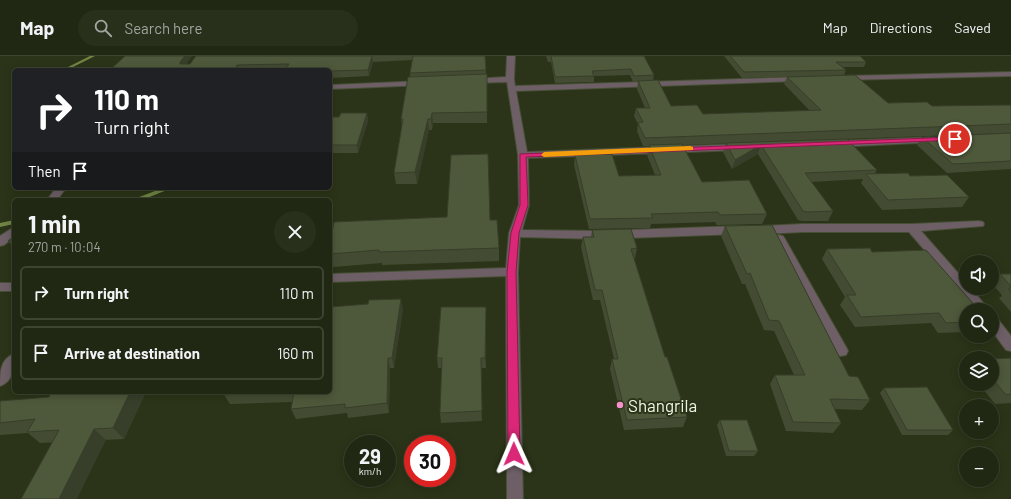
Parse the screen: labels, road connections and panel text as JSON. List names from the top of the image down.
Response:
{
  "places": ["Shangrila"],
  "page": {
    "header": "Map",
    "search": "Search here",
    "nav": ["Map", "Directions", "Saved"],
    "turn": ["110 m", "Turn right"],
    "then": "Then",
    "heading": ["1 min", "270 m · 10:04"],
    "map_buttons": ["+", "−"],
    "list": [
      {
        "name": "Turn right",
        "value": "110 m"
      },
      {
        "name": "Arrive at destination",
        "value": "160 m"
      }
    ],
    "speed": "29 km/h",
    "limit": "30"
  }
}
